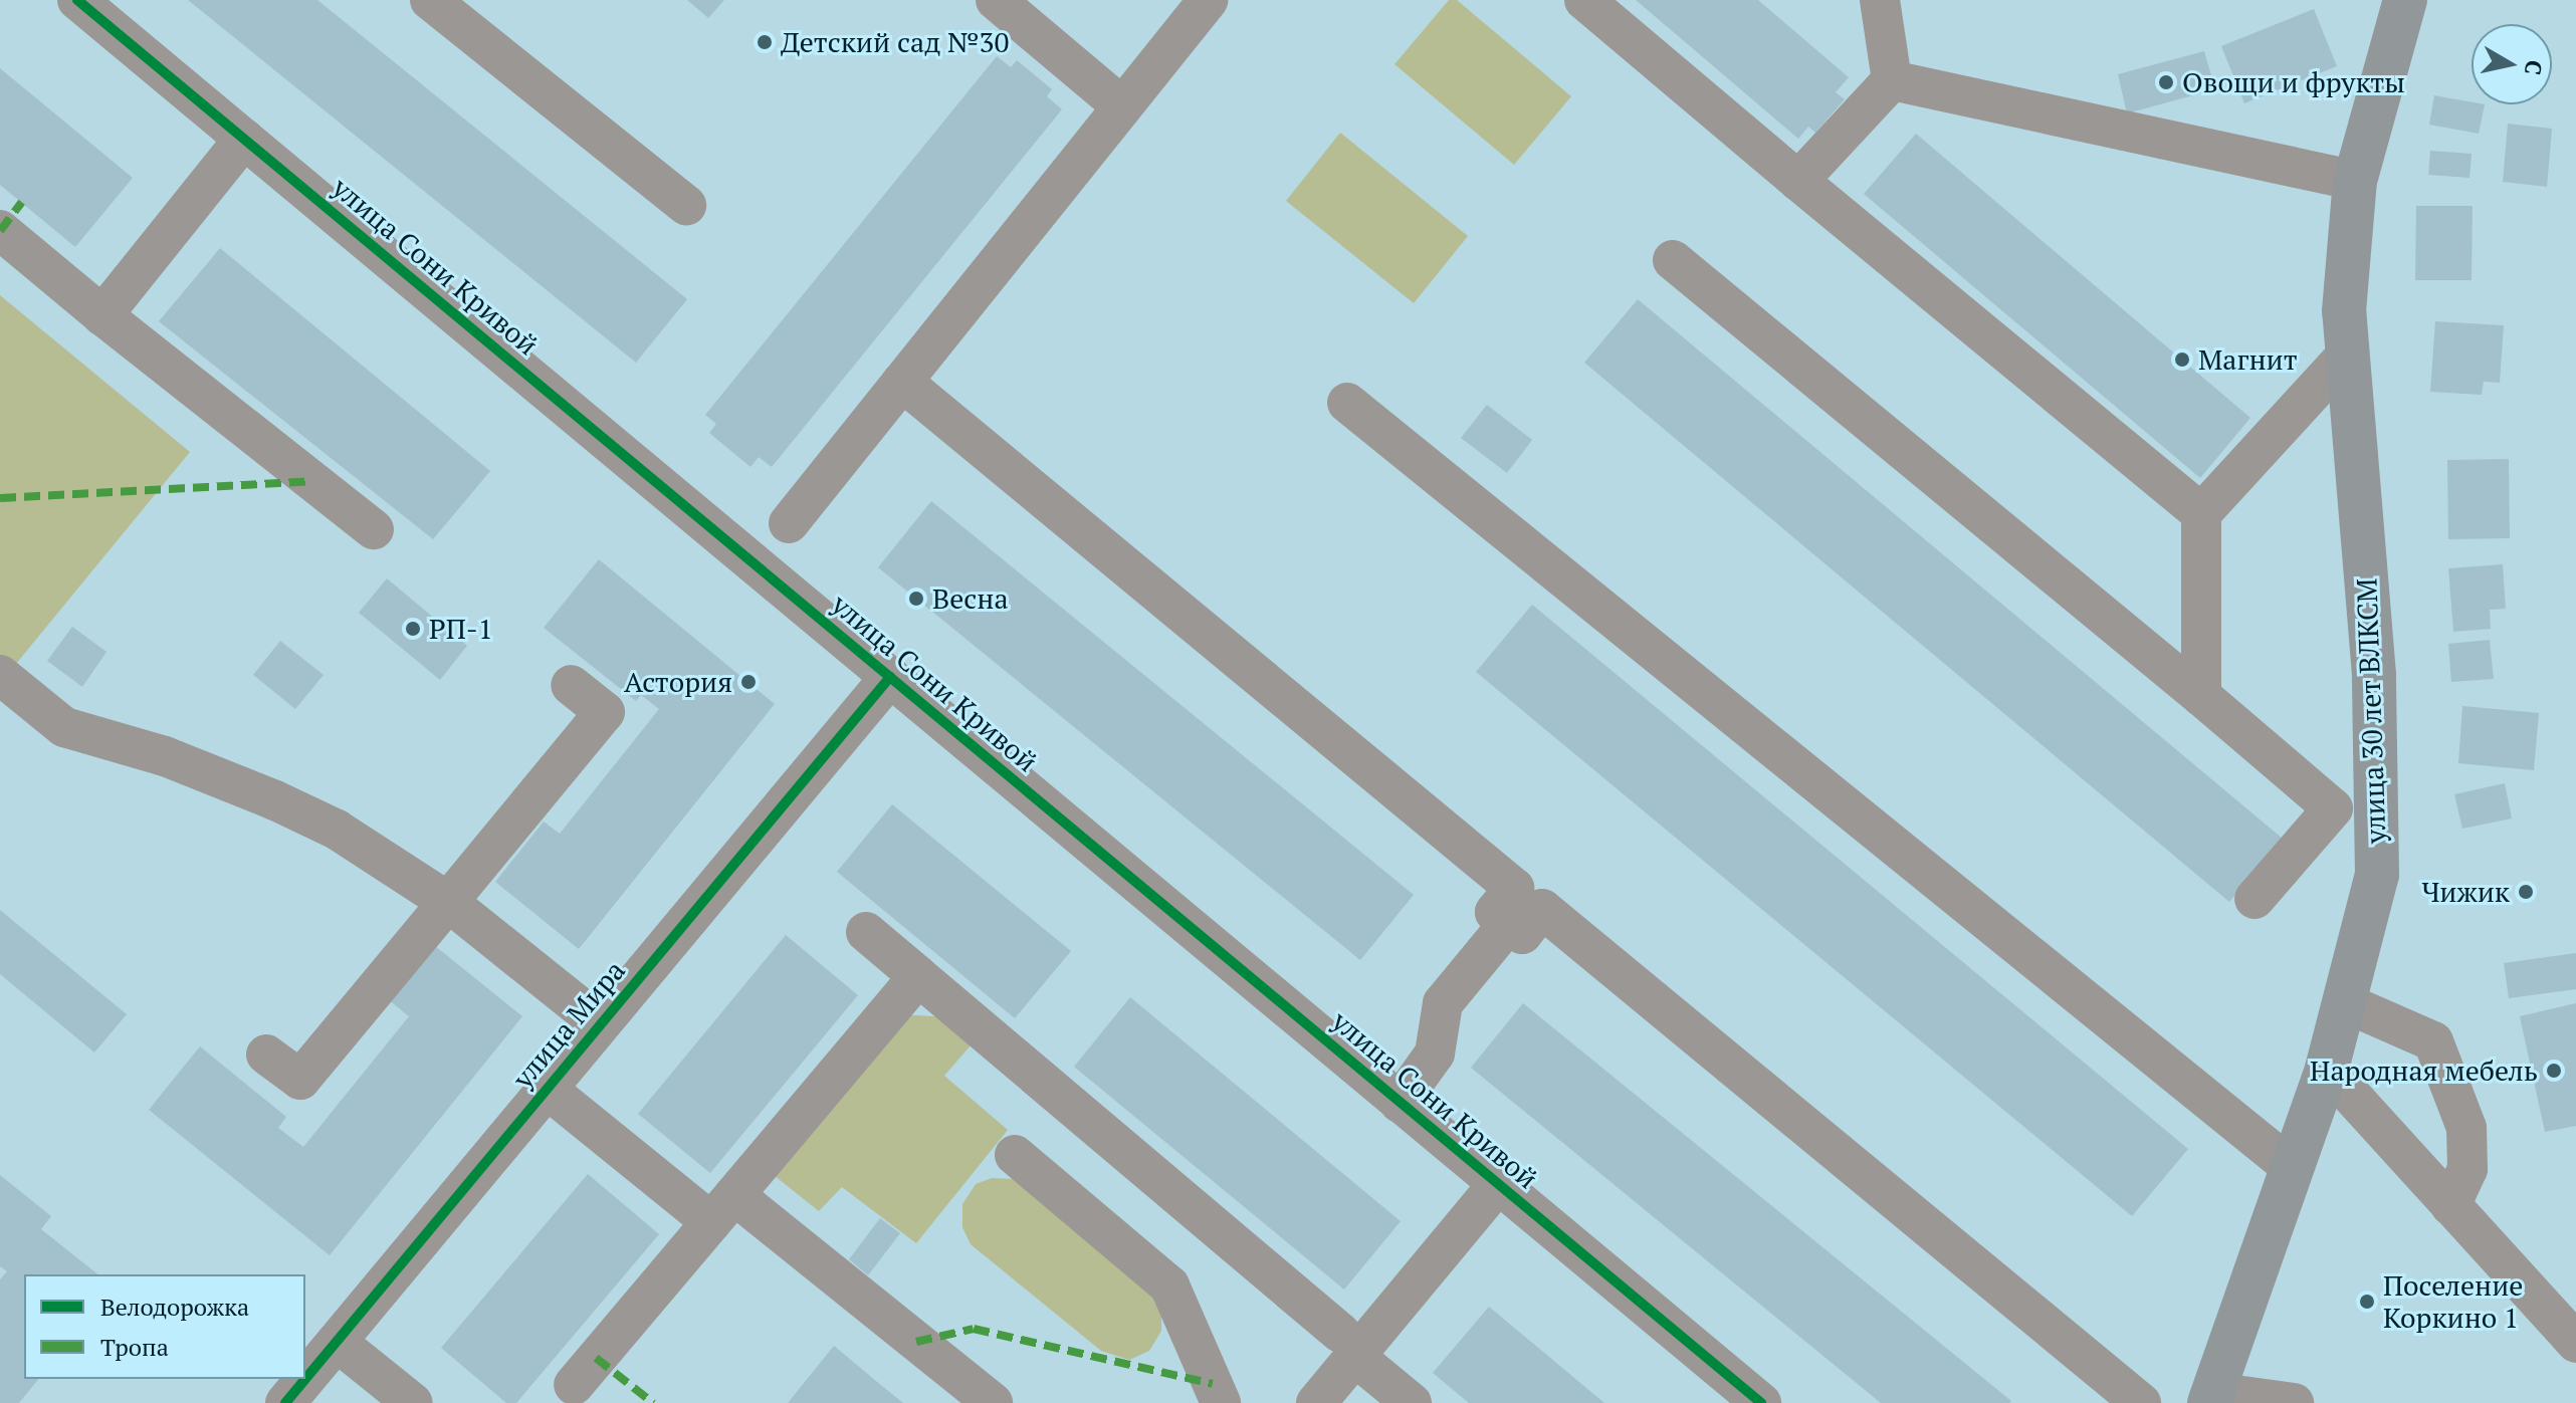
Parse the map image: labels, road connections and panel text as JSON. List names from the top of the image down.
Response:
{
  "streets": {
    "main road": ["улица 30 лет ВЛКСМ"],
    "street": ["улица Сони Кривой", "улица Мира"]
  },
  "crossings": [
    ["улица Сони Кривой", "улица Мира"]
  ],
  "places": [
    "Детский сад №30",
    "Овощи и фрукты",
    "Магнит",
    "Весна",
    "РП-1",
    "Астория",
    "Чижик",
    "Народная мебель",
    "Поселение Коркино 1"
  ],
  "legend": ["Велодорожка", "Тропа"],
  "north": "right"
}
